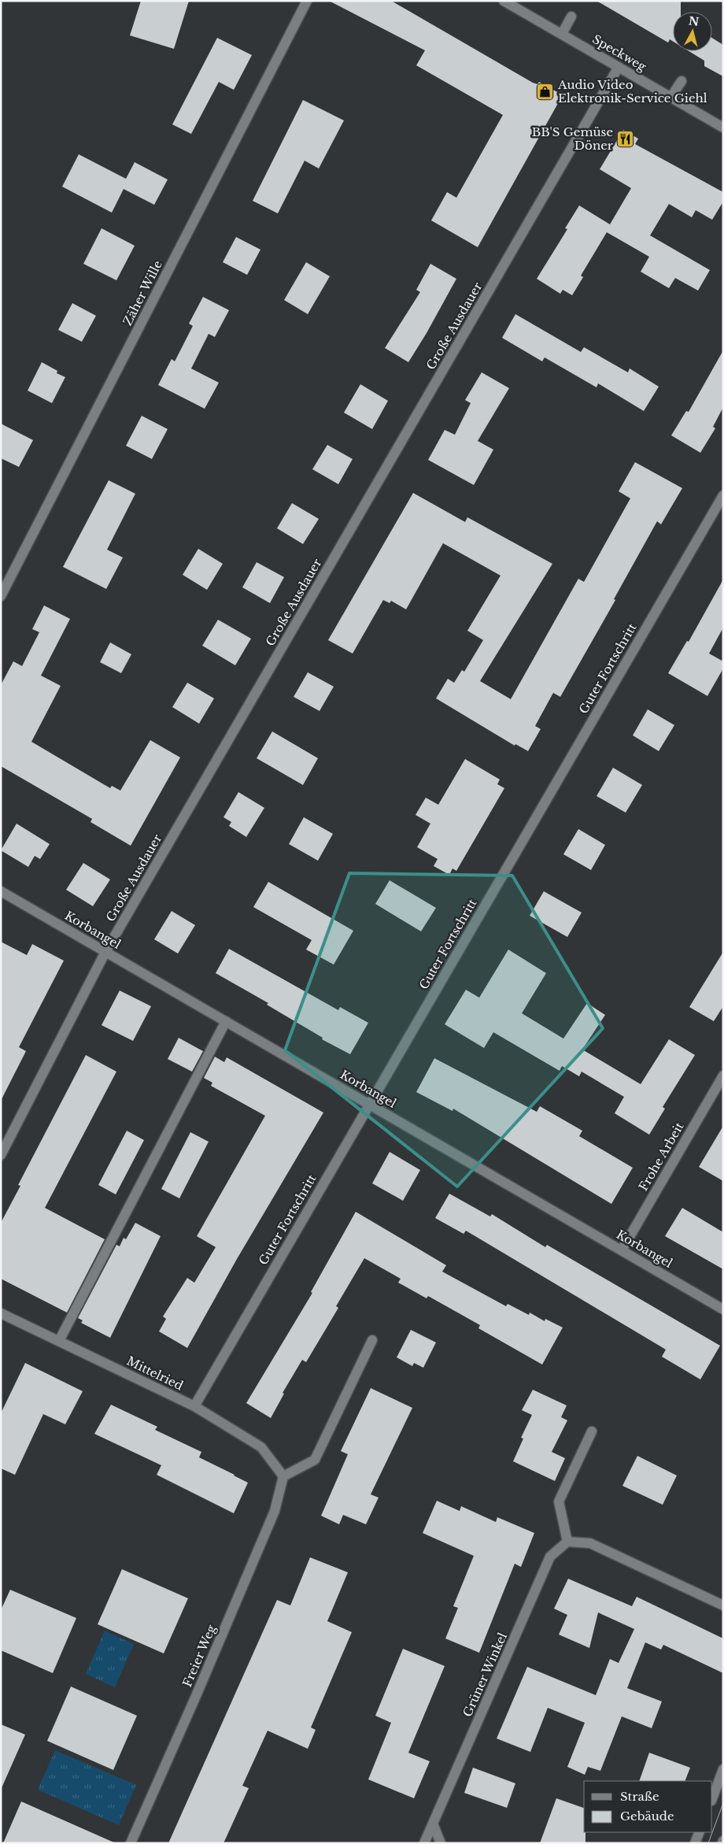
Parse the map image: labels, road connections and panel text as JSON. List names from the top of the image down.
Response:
{
  "streets": {
    "street": [
      "Speckweg",
      "Zäher Wille",
      "Große Ausdauer",
      "Guter Fortschritt",
      "Korbangel",
      "Frohe Arbeit",
      "Mittelried",
      "Freier Weg",
      "Grüner Winkel"
    ]
  },
  "crossings": [
    ["Speckweg", "Große Ausdauer"],
    ["Große Ausdauer", "Korbangel"],
    ["Guter Fortschritt", "Korbangel"],
    ["Guter Fortschritt", "Mittelried"],
    ["Korbangel", "Frohe Arbeit"],
    ["Mittelried", "Freier Weg"]
  ],
  "places": {
    "shop": ["Audio Video Elektronik-Service Giehl"],
    "restaurant": ["BB'S Gemüse Döner"]
  },
  "legend": ["Straße", "Gebäude"],
  "north": "top"
}
